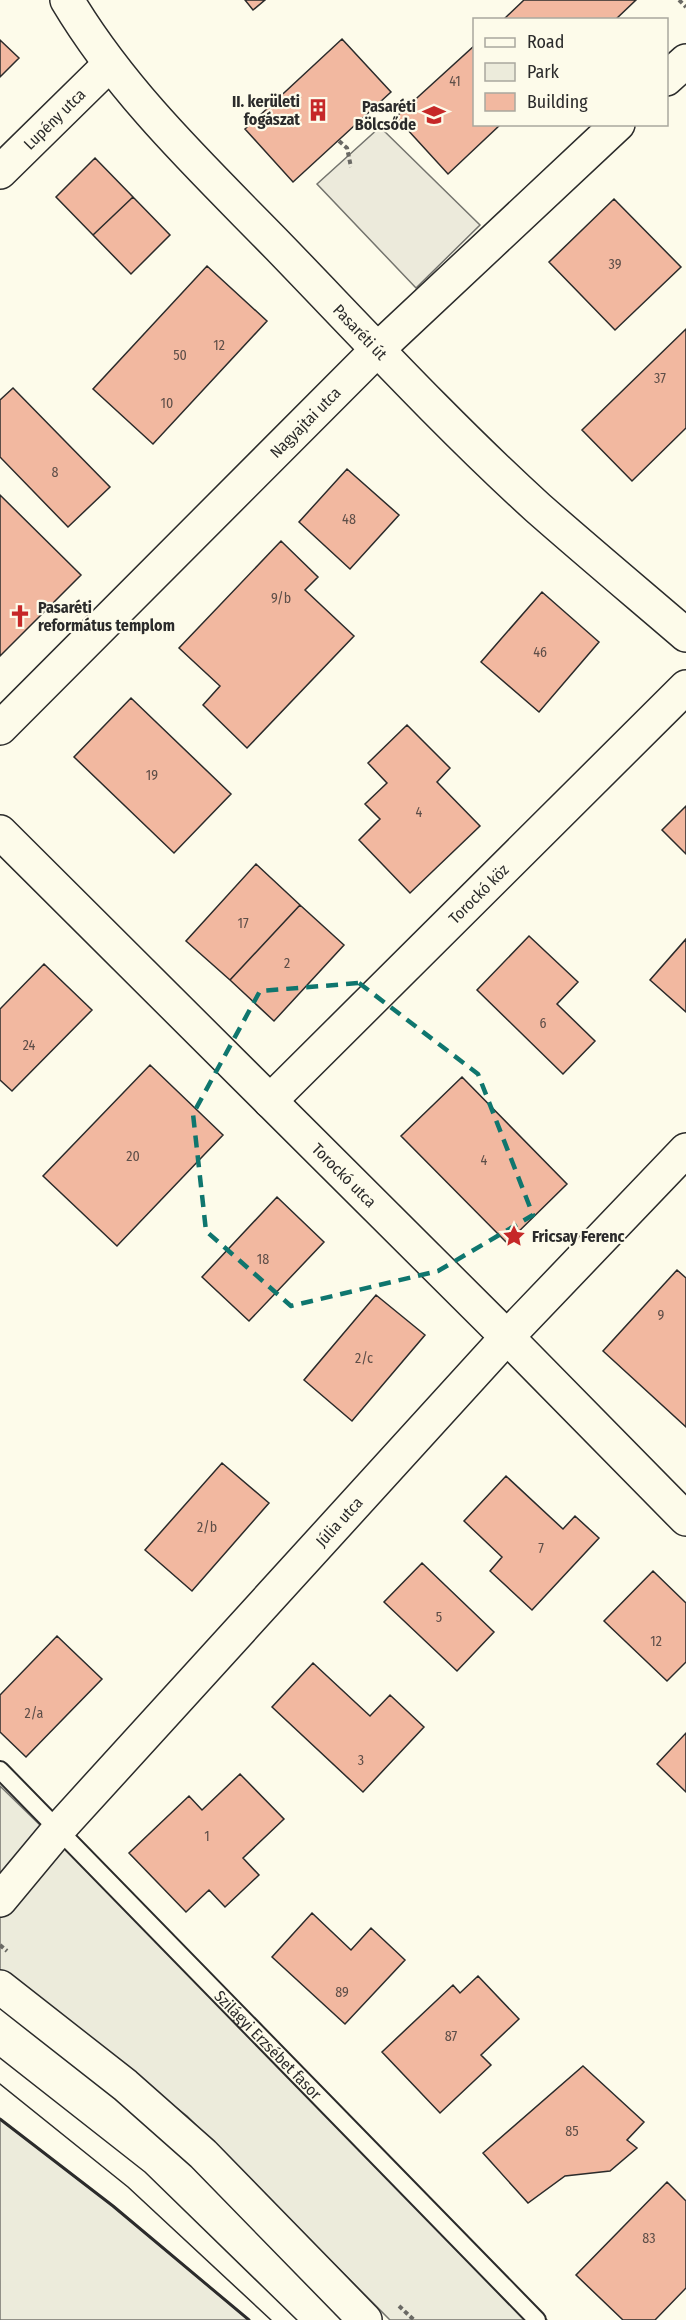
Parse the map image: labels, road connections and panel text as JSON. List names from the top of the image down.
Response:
{
  "streets": {
    "street": [
      "Lupény utca",
      "Pasaréti út",
      "Nagyajtai utca",
      "Torockó köz",
      "Torockó utca",
      "Júlia utca"
    ],
    "lane": ["Szilágyi Erzsébet fasor"]
  },
  "crossings": [
    ["Lupény utca", "Pasaréti út"],
    ["Pasaréti út", "Nagyajtai utca"],
    ["Torockó köz", "Torockó utca"],
    ["Torockó utca", "Júlia utca"],
    ["Júlia utca", "Szilágyi Erzsébet fasor"]
  ],
  "places": {
    "building": ["II. kerületi fogászat"],
    "school or university": ["Pasaréti Bölcsőde"],
    "church": ["Pasaréti református templom"],
    "place": ["Fricsay Ferenc"]
  },
  "house_numbers": [
    "41",
    "39",
    "12",
    "50",
    "37",
    "10",
    "8",
    "48",
    "9/b",
    "46",
    "19",
    "4",
    "17",
    "2",
    "6",
    "24",
    "20",
    "4",
    "18",
    "9",
    "2/c",
    "2/b",
    "7",
    "5",
    "12",
    "2/a",
    "3",
    "1",
    "89",
    "87",
    "85",
    "83"
  ],
  "legend": ["Road", "Park", "Building"]
}
